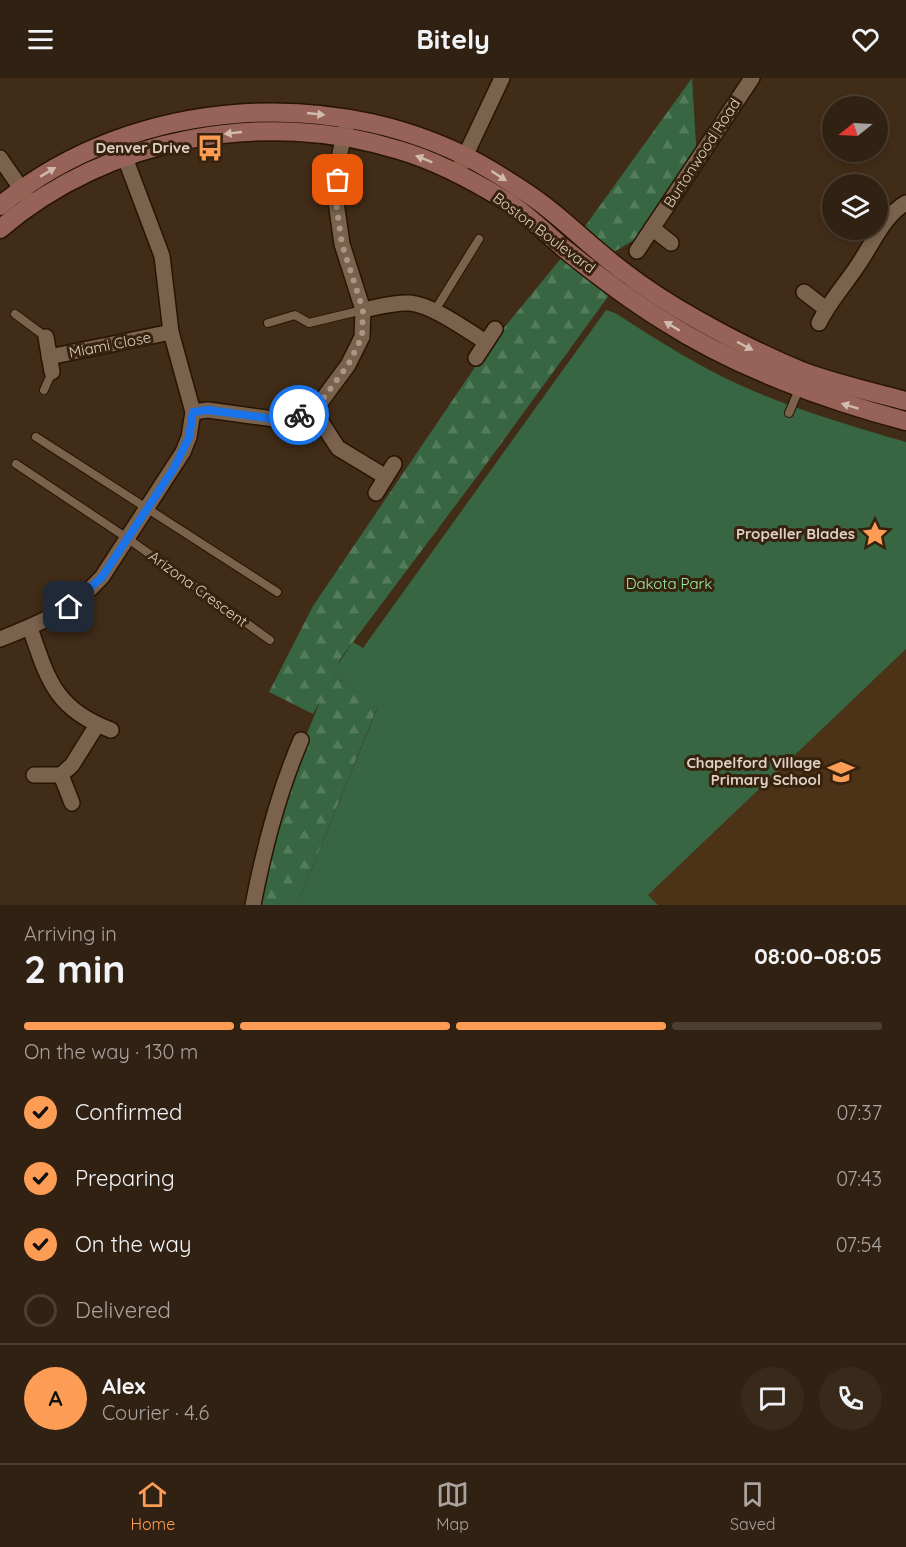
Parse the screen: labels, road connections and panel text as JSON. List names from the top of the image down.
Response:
{
  "streets": {
    "street": ["Burtonwood Road", "Boston Boulevard", "Miami Close"],
    "lane": ["Arizona Crescent"]
  },
  "parks": ["Dakota Park"],
  "places": {
    "bus stop": ["Denver Drive"],
    "place": ["Propeller Blades"],
    "school or university": ["Chapelford Village Primary School"]
  },
  "north": "left",
  "page": {
    "header": "Bitely",
    "heading": ["2 min", "Arriving in", "08:00–08:05"],
    "panel": ["Alex", "Courier · 4.6"],
    "bar": "On the way · 130 m",
    "list": [
      ["Confirmed", "07:37"],
      ["Preparing", "07:43"],
      ["On the way", "07:54"],
      "Delivered"
    ],
    "round": "A",
    "tabs": ["Home", "Map", "Saved"]
  }
}
